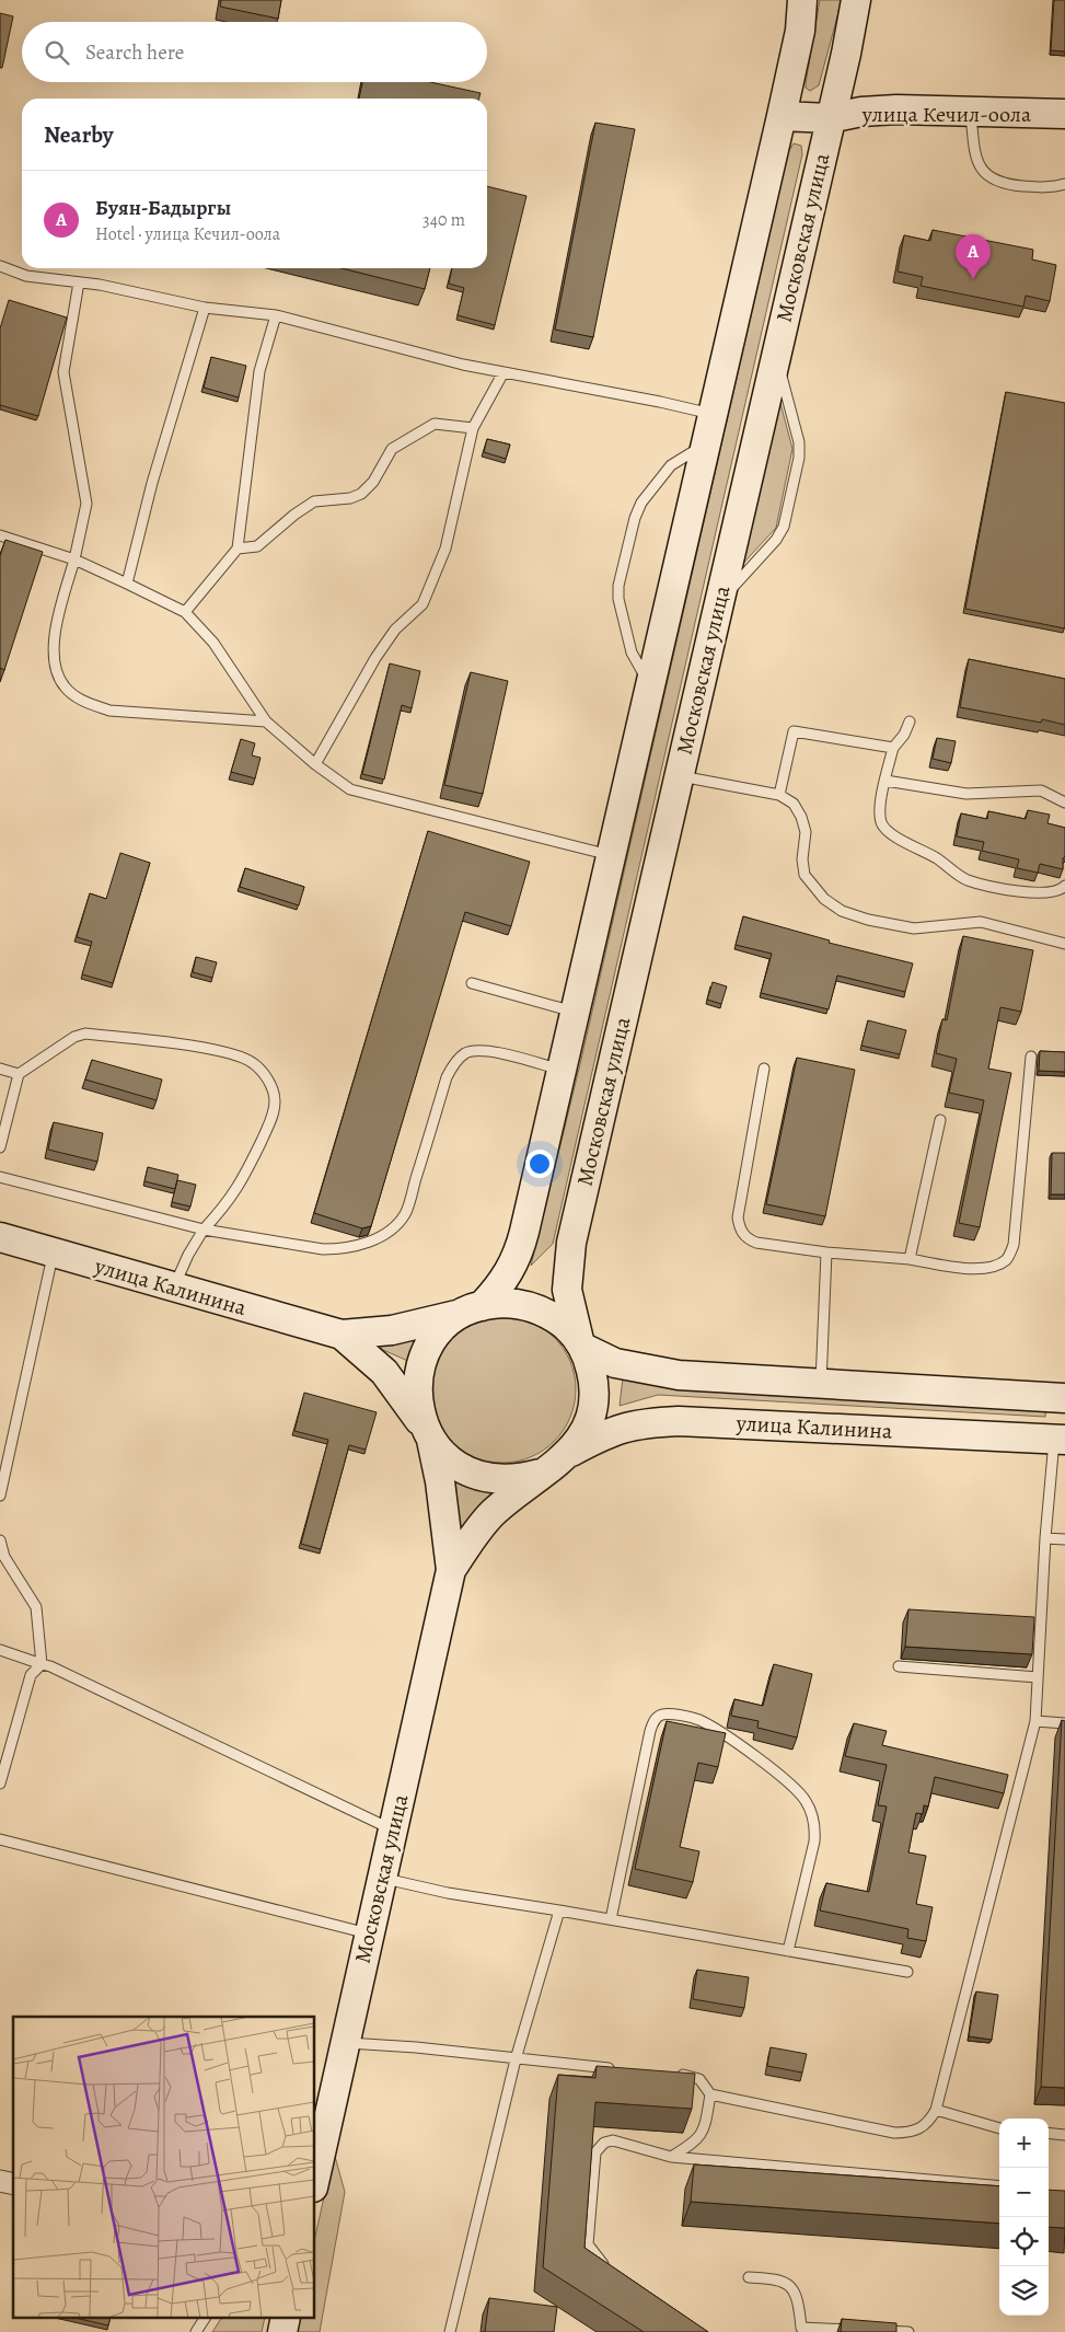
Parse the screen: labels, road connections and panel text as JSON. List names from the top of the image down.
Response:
{
  "streets": {
    "main road": ["улица Кечил-оола", "Московская улица", "улица Калинина"]
  },
  "crossings": [
    ["улица Кечил-оола", "Московская улица"],
    ["Московская улица", "улица Калинина"]
  ],
  "page": {
    "search": "Search here",
    "heading": "Nearby",
    "list": [
      {
        "mark": "A",
        "name": "Буян-Бадыргы",
        "note": "Hotel · улица Кечил-оола",
        "value": "340 m"
      }
    ],
    "pins": "A",
    "map_buttons": ["+", "−"]
  }
}
